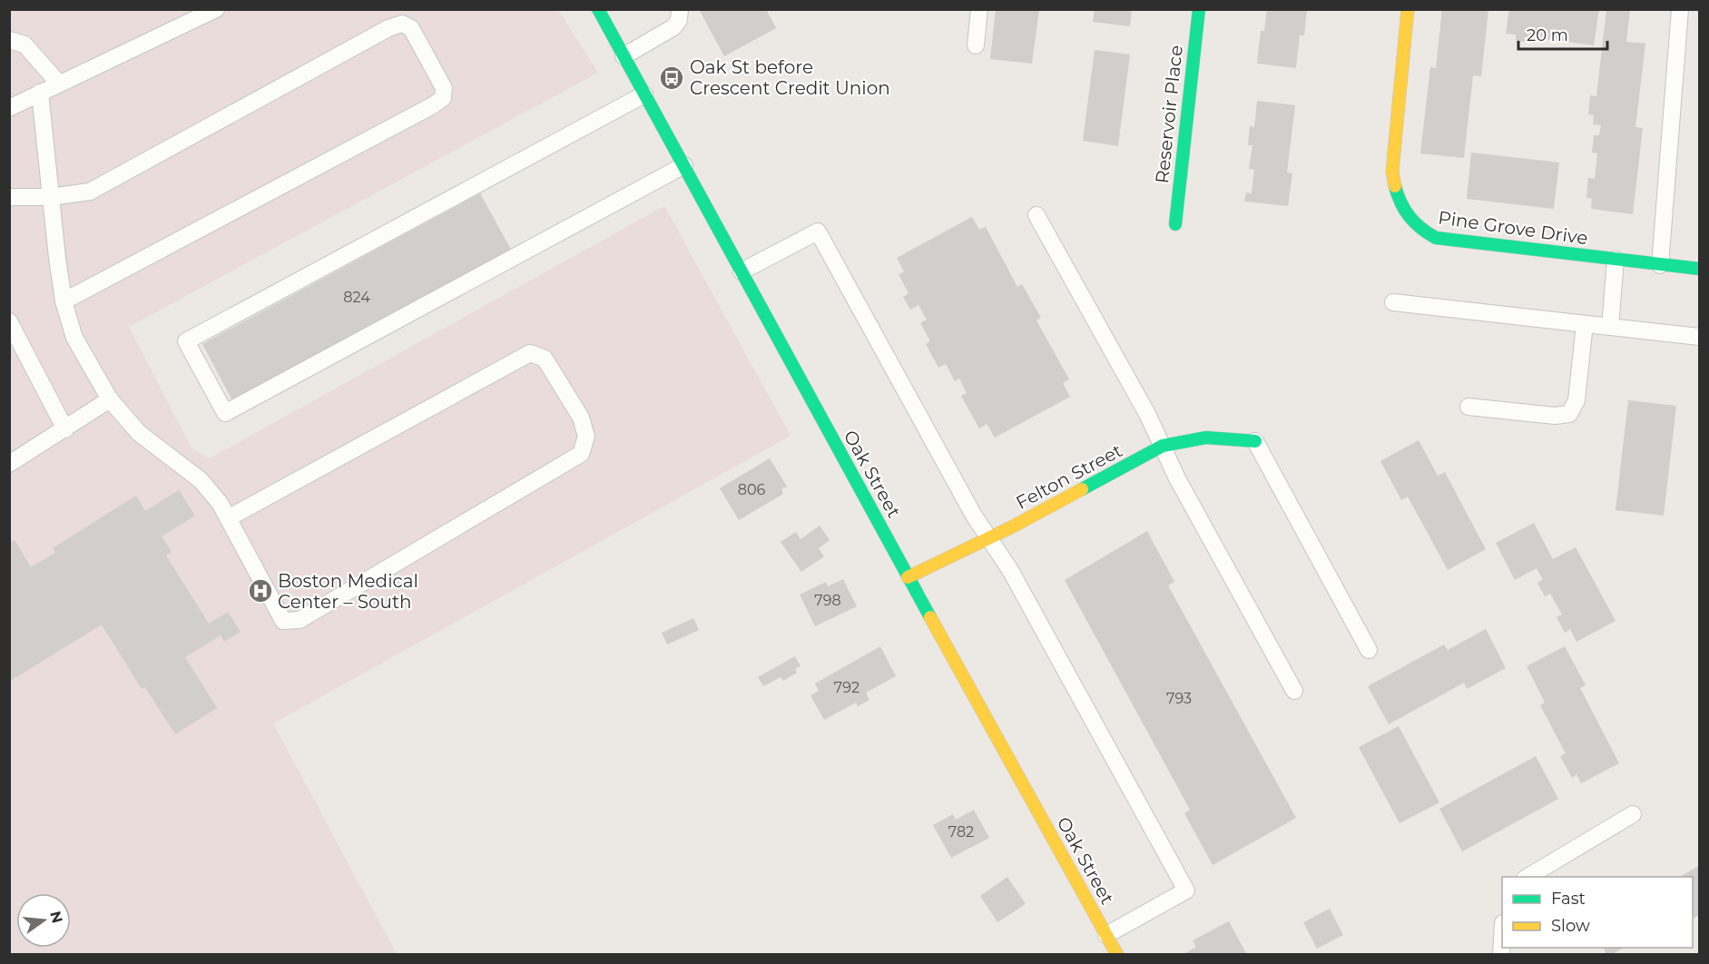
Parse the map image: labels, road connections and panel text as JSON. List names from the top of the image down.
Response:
{
  "streets": {
    "street": [
      "Reservoir Place",
      "Pine Grove Drive",
      "Oak Street",
      "Felton Street"
    ]
  },
  "crossings": [
    ["Oak Street", "Felton Street"]
  ],
  "places": {
    "bus stop": ["Oak St before Crescent Credit Union"],
    "hospital": ["Boston Medical Center – South"]
  },
  "house_numbers": [
    "824",
    "806",
    "798",
    "792",
    "793",
    "782"
  ],
  "legend": ["Fast", "Slow"],
  "scale_bar": "20 m",
  "north": "right"
}
